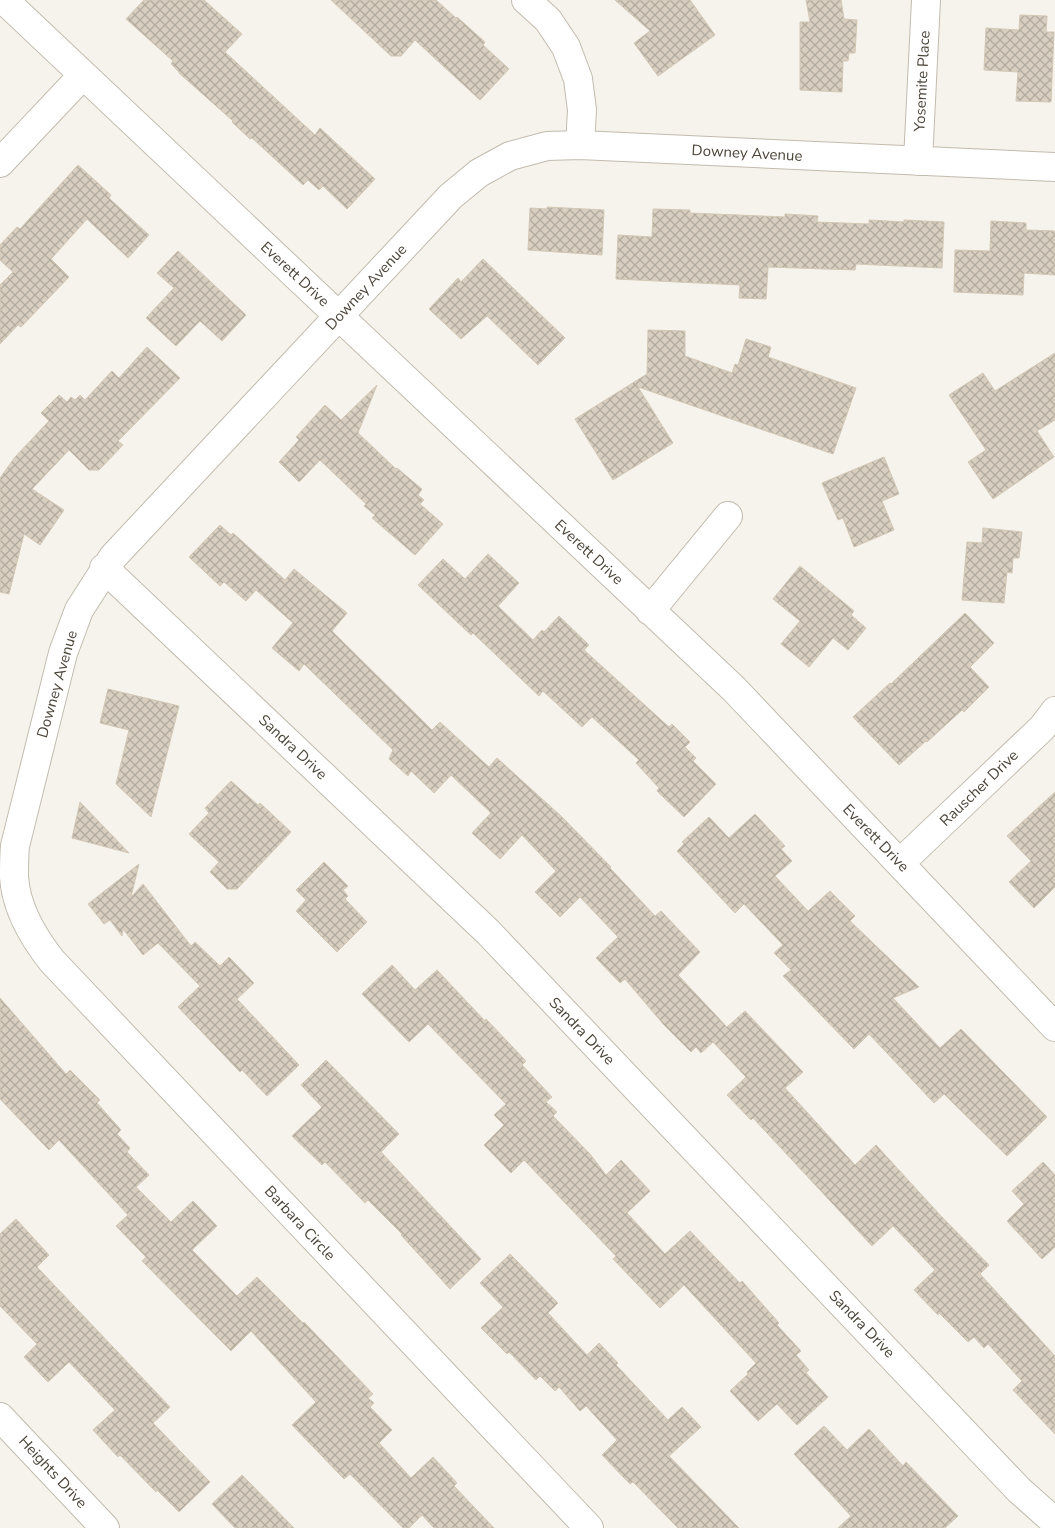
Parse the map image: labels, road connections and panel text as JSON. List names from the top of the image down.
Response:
{
  "streets": {
    "street": [
      "Yosemite Place",
      "Downey Avenue",
      "Everett Drive",
      "Sandra Drive",
      "Rauscher Drive",
      "Barbara Circle",
      "Heights Drive"
    ]
  },
  "crossings": [
    ["Yosemite Place", "Downey Avenue"],
    ["Downey Avenue", "Everett Drive"],
    ["Downey Avenue", "Sandra Drive"],
    ["Downey Avenue", "Barbara Circle"],
    ["Everett Drive", "Rauscher Drive"]
  ]
}
